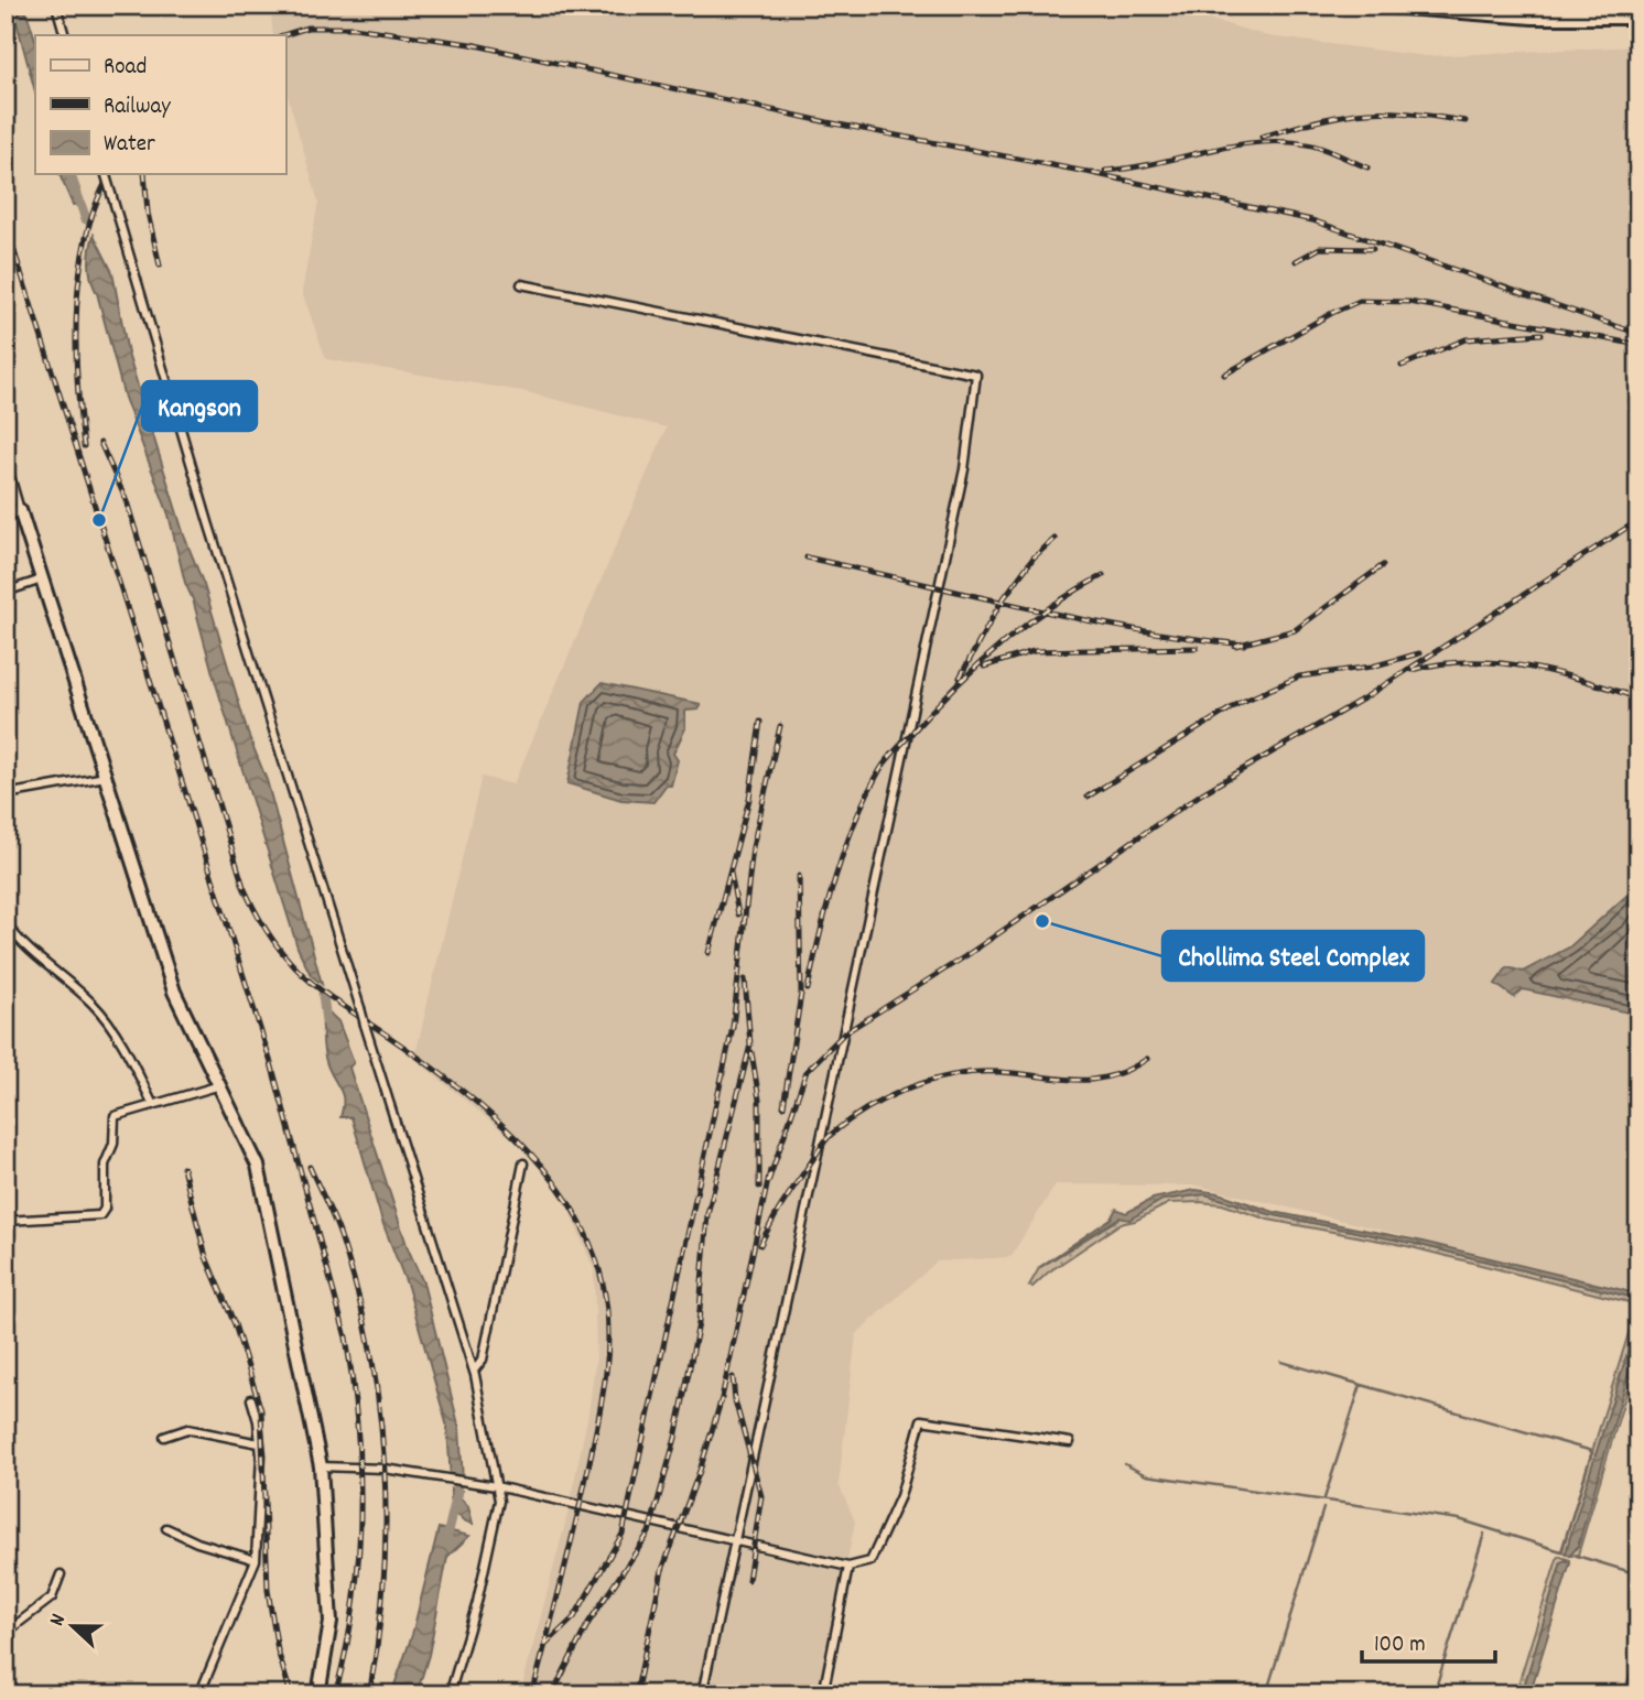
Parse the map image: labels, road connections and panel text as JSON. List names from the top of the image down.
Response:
{
  "places": ["Kangson", "Chollima Steel Complex"],
  "legend": ["Road", "Railway", "Water"],
  "scale_bar": "100 m",
  "north": "left"
}
